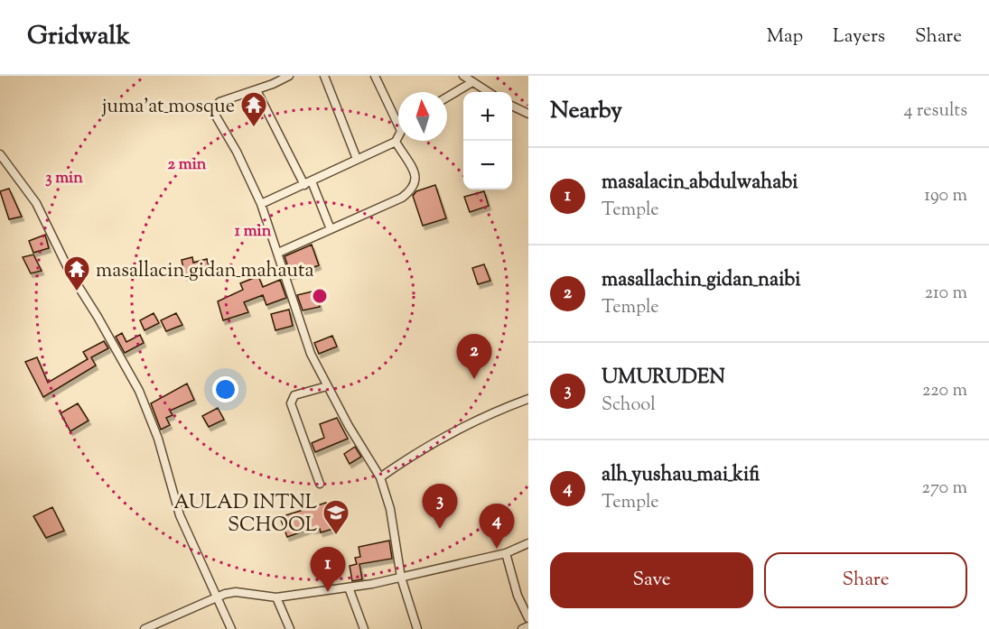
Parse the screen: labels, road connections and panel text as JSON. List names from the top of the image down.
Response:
{
  "places": {
    "temple": ["juma'at_mosque", "masallacin_gidan_mahauta"],
    "school or university": ["AULAD INTNL SCHOOL"]
  },
  "north": "top",
  "page": {
    "header": "Gridwalk",
    "nav": ["Map", "Layers", "Share"],
    "heading": ["Nearby", "4 results"],
    "map_buttons": ["+", "−"],
    "list": [
      {
        "mark": "1",
        "name": "masalacin_abdulwahabi",
        "note": "Temple",
        "value": "190 m"
      },
      {
        "mark": "2",
        "name": "masallachin_gidan_naibi",
        "note": "Temple",
        "value": "210 m"
      },
      {
        "mark": "3",
        "name": "UMURUDEN",
        "note": "School",
        "value": "220 m"
      },
      {
        "mark": "4",
        "name": "alh_yushau_mai_kifi",
        "note": "Temple",
        "value": "270 m"
      }
    ],
    "pins": [
      "2",
      "3",
      "4",
      "1"
    ],
    "buttons": ["Save", "Share"]
  },
  "rings": ["2 min", "3 min", "1 min"]
}
